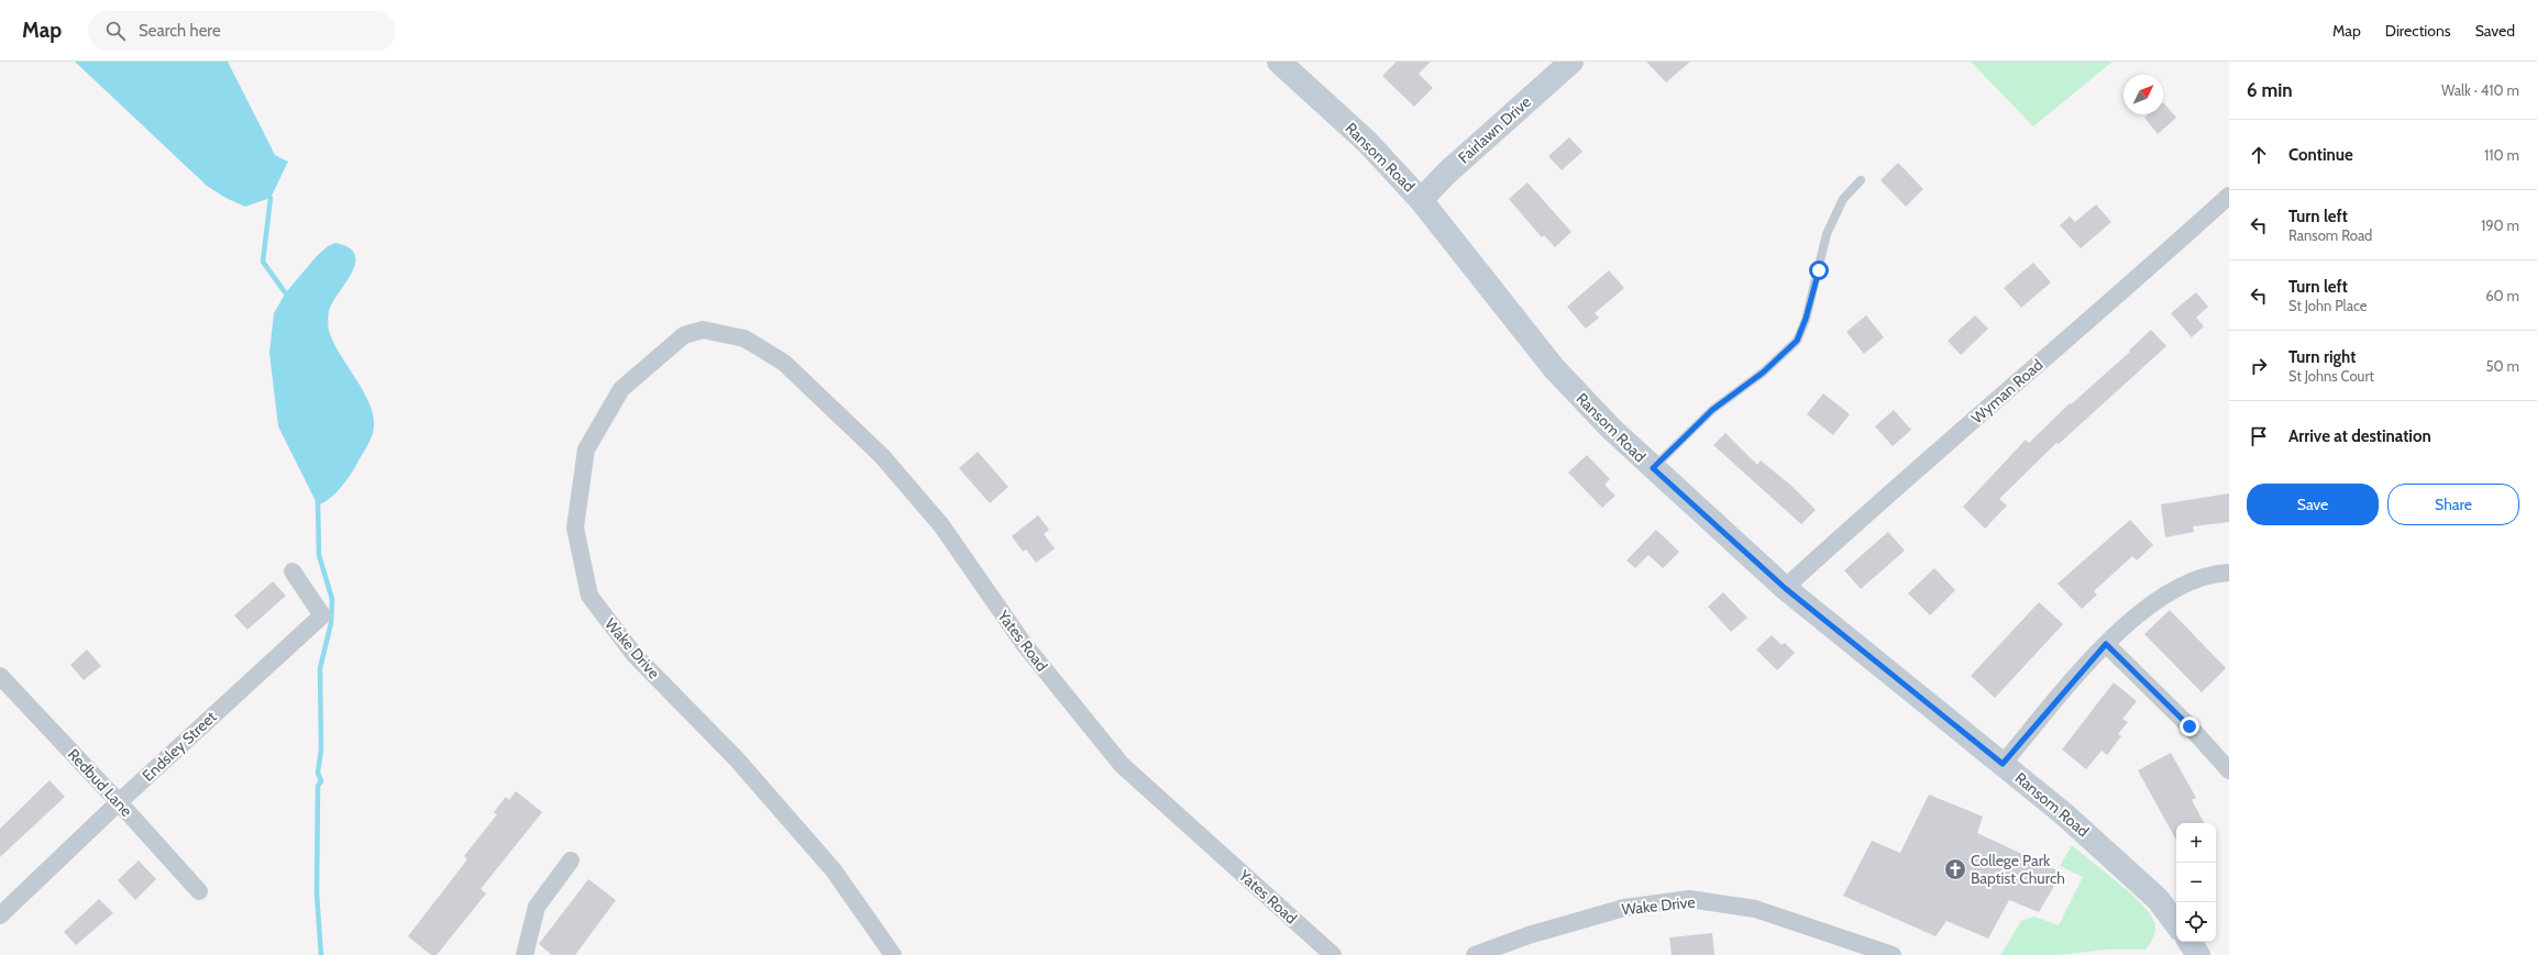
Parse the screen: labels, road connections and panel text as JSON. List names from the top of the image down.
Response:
{
  "streets": {
    "street": [
      "Fairlawn Drive",
      "Ransom Road",
      "Wyman Road",
      "Yates Road",
      "Wake Drive",
      "Endsley Street",
      "Redbud Lane"
    ]
  },
  "crossings": [
    ["Fairlawn Drive", "Ransom Road"],
    ["Ransom Road", "Wyman Road"],
    ["Yates Road", "Wake Drive"],
    ["Endsley Street", "Redbud Lane"]
  ],
  "places": {
    "church": ["College Park Baptist Church"]
  },
  "north": "top right",
  "page": {
    "header": "Map",
    "search": "Search here",
    "nav": ["Map", "Directions", "Saved"],
    "heading": ["6 min", "Walk · 410 m"],
    "list": [
      ["Continue", "110 m"],
      ["Turn left", "Ransom Road", "190 m"],
      ["Turn left", "St John Place", "60 m"],
      ["Turn right", "St Johns Court", "50 m"],
      "Arrive at destination"
    ],
    "buttons": ["Save", "Share"],
    "map_buttons": ["+", "−"]
  }
}
